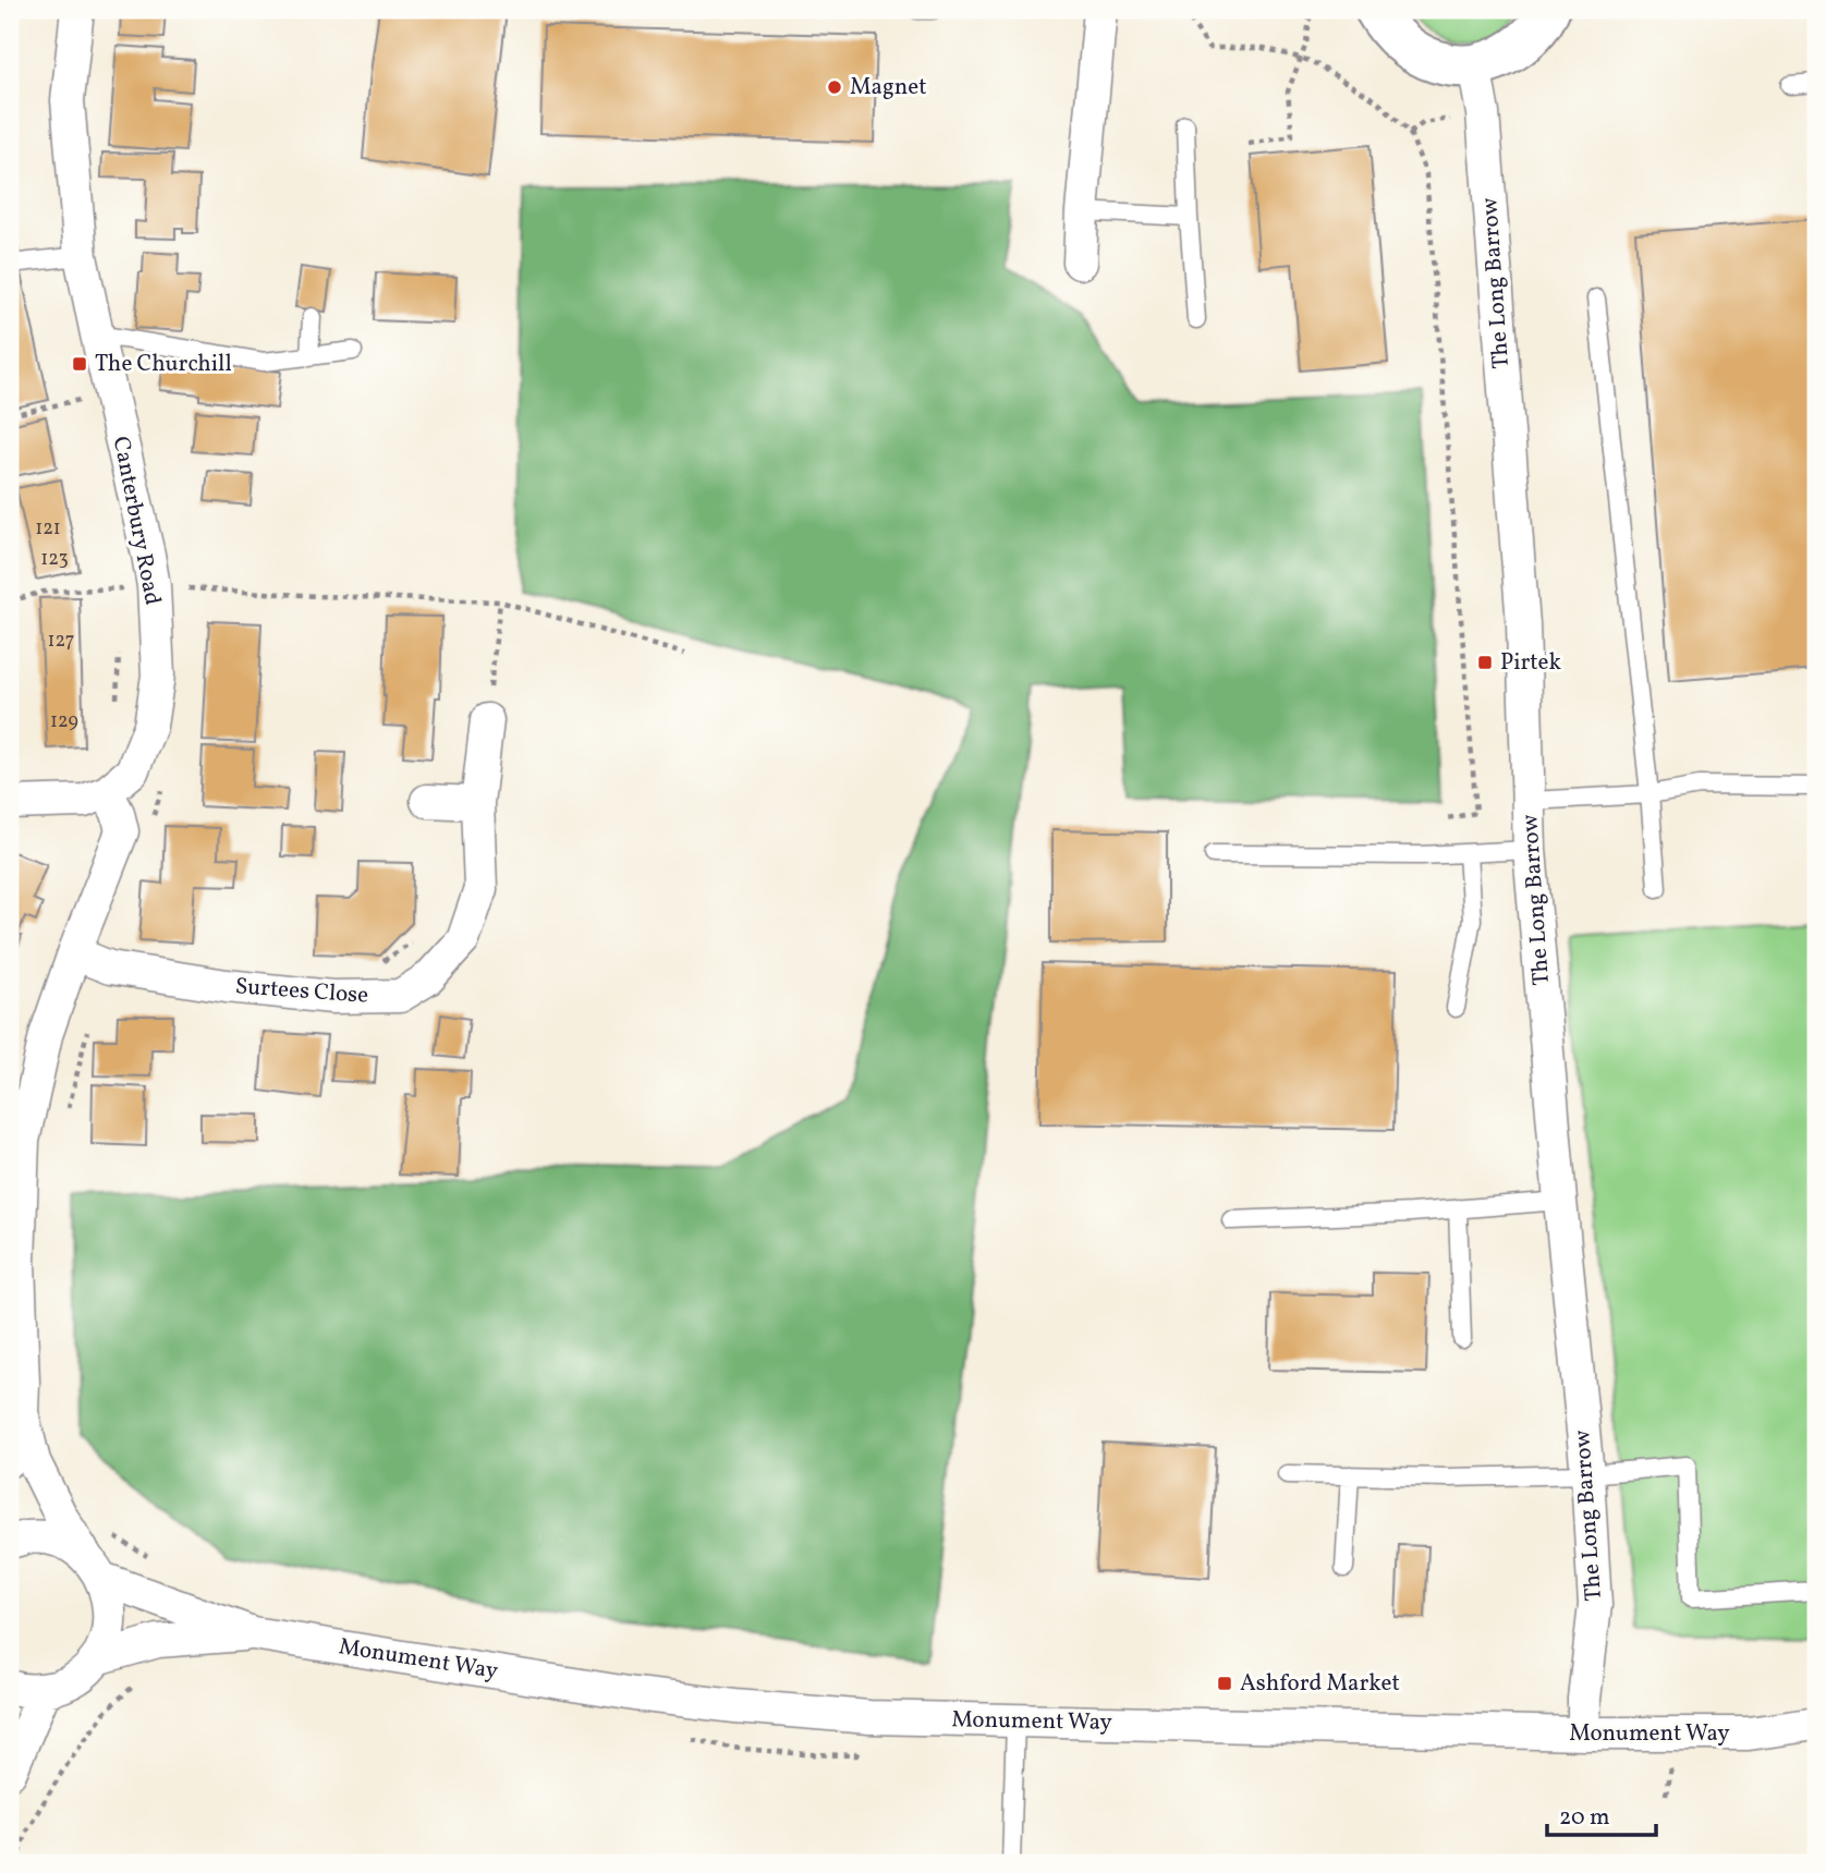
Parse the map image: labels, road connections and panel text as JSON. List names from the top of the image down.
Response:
{
  "streets": {
    "street": [
      "The Long Barrow",
      "Canterbury Road",
      "Surtees Close",
      "Monument Way"
    ]
  },
  "crossings": [
    ["The Long Barrow", "Monument Way"]
  ],
  "places": {
    "other": ["Magnet"],
    "transit": ["The Churchill", "Pirtek", "Ashford Market"]
  },
  "house_numbers": [
    "121",
    "123",
    "127",
    "129"
  ],
  "scale_bar": "20 m"
}
